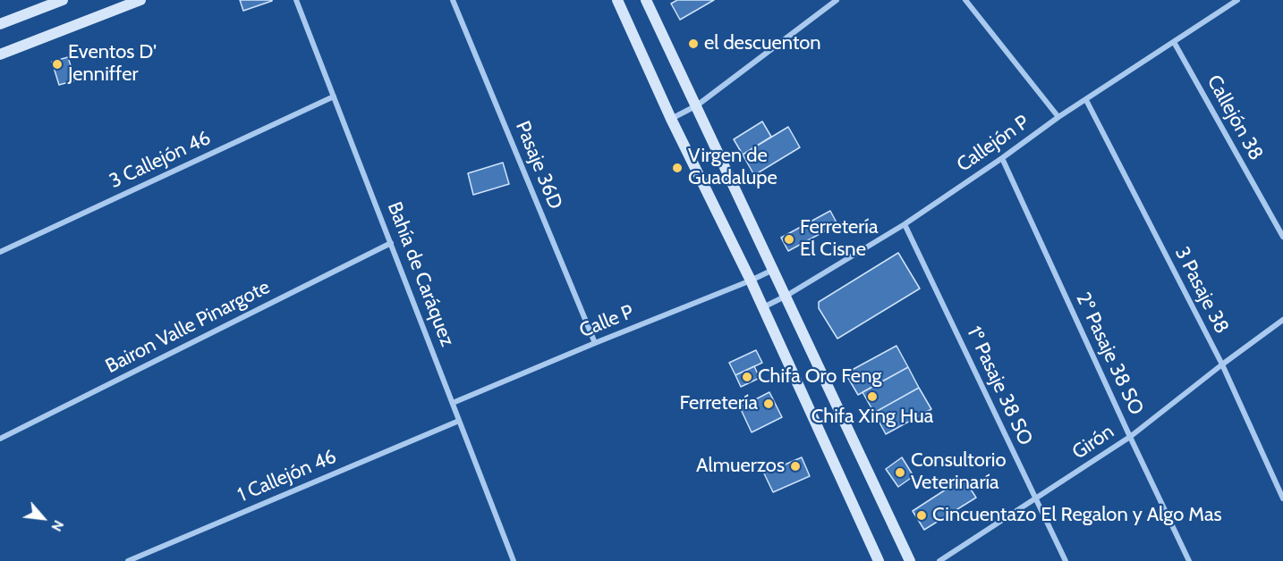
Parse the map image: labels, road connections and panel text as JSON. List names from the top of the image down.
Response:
{
  "streets": {
    "street": [
      "Callejón 38",
      "Callejón P",
      "3 Callejón 46",
      "Pasaje 36D",
      "Bahía de Caráquez",
      "3 Pasaje 38",
      "Calle P",
      "Bairon Valle Pinargote",
      "2º Pasaje 38 SO",
      "1º Pasaje 38 SO",
      "Girón",
      "1 Callejón 46"
    ]
  },
  "crossings": [
    ["Callejón 38", "Callejón P"],
    ["Callejón P", "3 Pasaje 38"],
    ["Callejón P", "2º Pasaje 38 SO"],
    ["Callejón P", "1º Pasaje 38 SO"],
    ["3 Callejón 46", "Bahía de Caráquez"],
    ["Pasaje 36D", "Calle P"],
    ["Bahía de Caráquez", "Calle P"],
    ["Bahía de Caráquez", "Bairon Valle Pinargote"],
    ["Bahía de Caráquez", "1 Callejón 46"],
    ["3 Pasaje 38", "Girón"],
    ["2º Pasaje 38 SO", "Girón"],
    ["1º Pasaje 38 SO", "Girón"]
  ],
  "places": [
    "el descuenton",
    "Eventos D' Jenniffer",
    "Virgen de Guadalupe",
    "Ferretería El Cisne",
    "Chifa Oro Feng",
    "Chifa Xing Hua",
    "Ferretería",
    "Almuerzos",
    "Consultorio Veterinaría",
    "Cincuentazo El Regalon y Algo Mas"
  ],
  "north": "bottom right"
}
